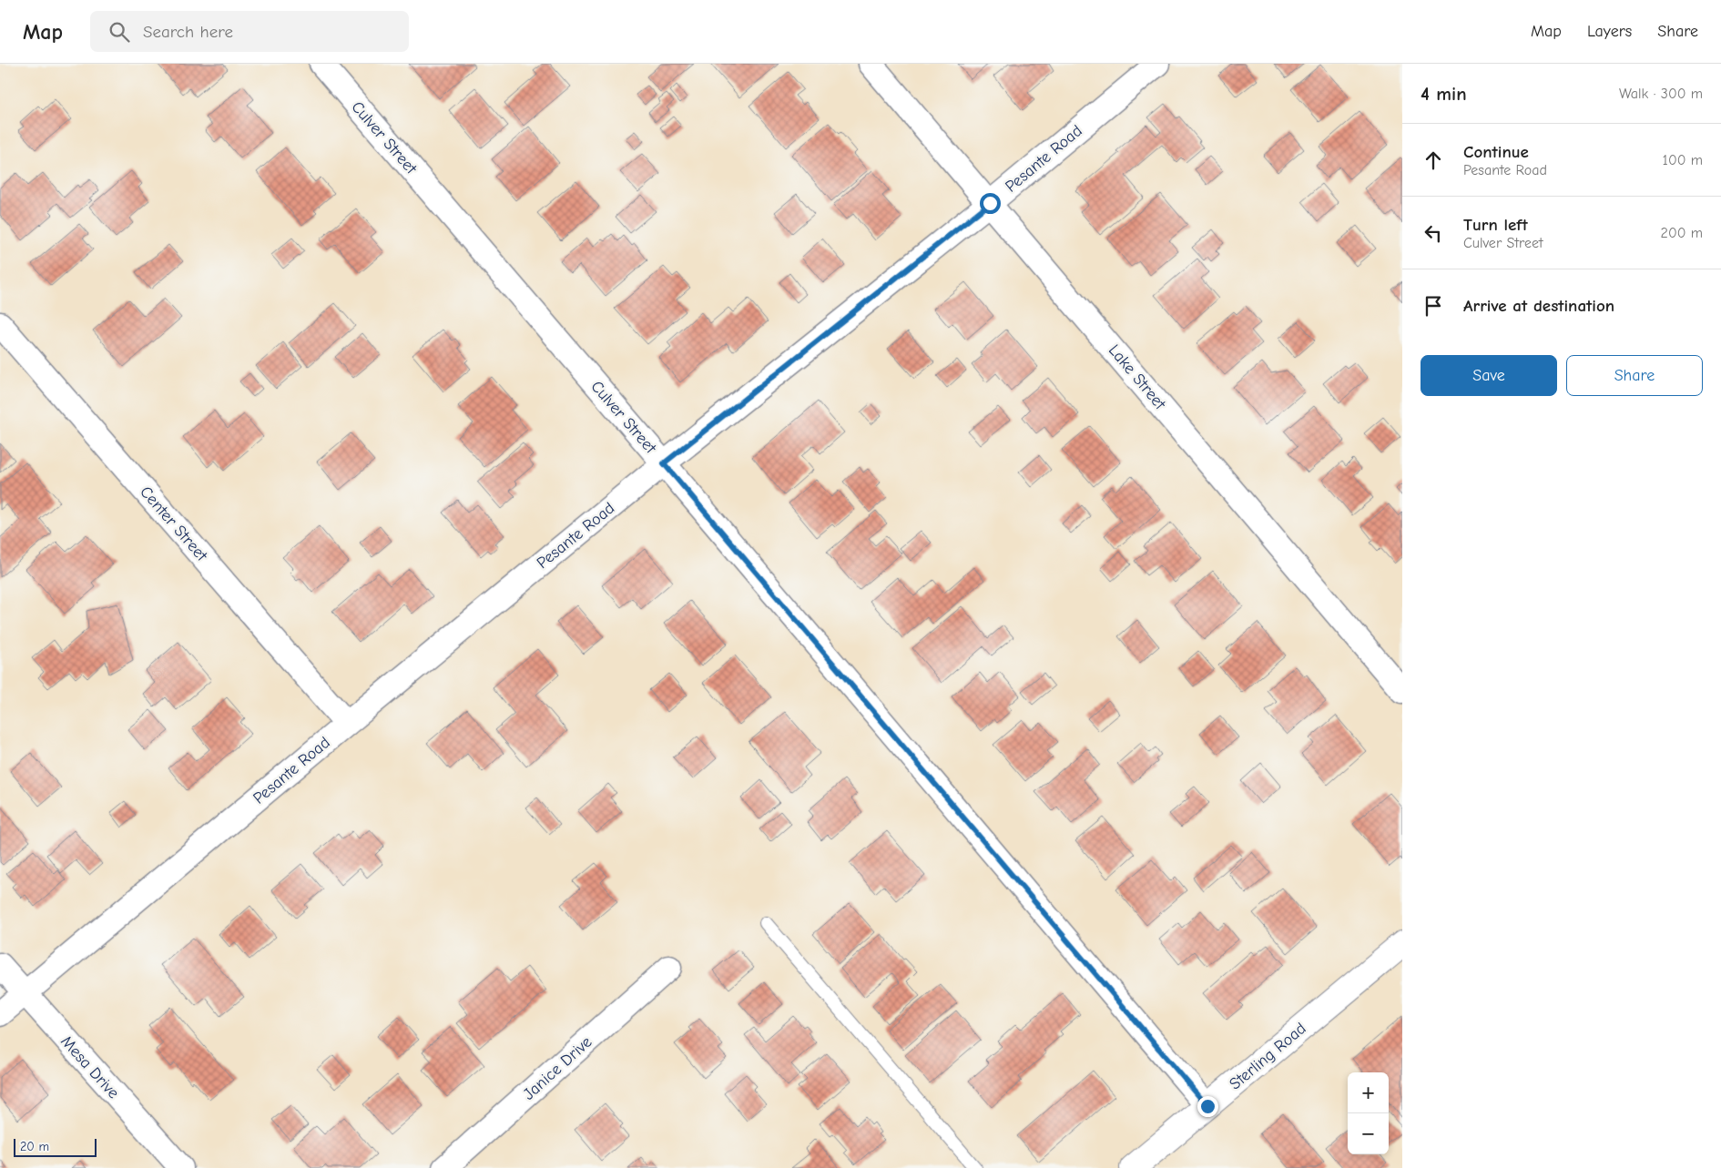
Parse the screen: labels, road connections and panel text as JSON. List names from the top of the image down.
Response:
{
  "streets": {
    "street": [
      "Culver Street",
      "Pesante Road",
      "Lake Street",
      "Center Street",
      "Sterling Road",
      "Mesa Drive",
      "Janice Drive"
    ]
  },
  "crossings": [
    ["Culver Street", "Pesante Road"],
    ["Culver Street", "Sterling Road"],
    ["Pesante Road", "Lake Street"],
    ["Pesante Road", "Center Street"],
    ["Pesante Road", "Mesa Drive"]
  ],
  "scale_bar": "20 m",
  "page": {
    "header": "Map",
    "search": "Search here",
    "nav": ["Map", "Layers", "Share"],
    "heading": ["4 min", "Walk · 300 m"],
    "list": [
      ["Continue", "Pesante Road", "100 m"],
      ["Turn left", "Culver Street", "200 m"],
      "Arrive at destination"
    ],
    "buttons": ["Save", "Share"],
    "map_buttons": ["+", "−"],
    "scale": "20 m"
  }
}
